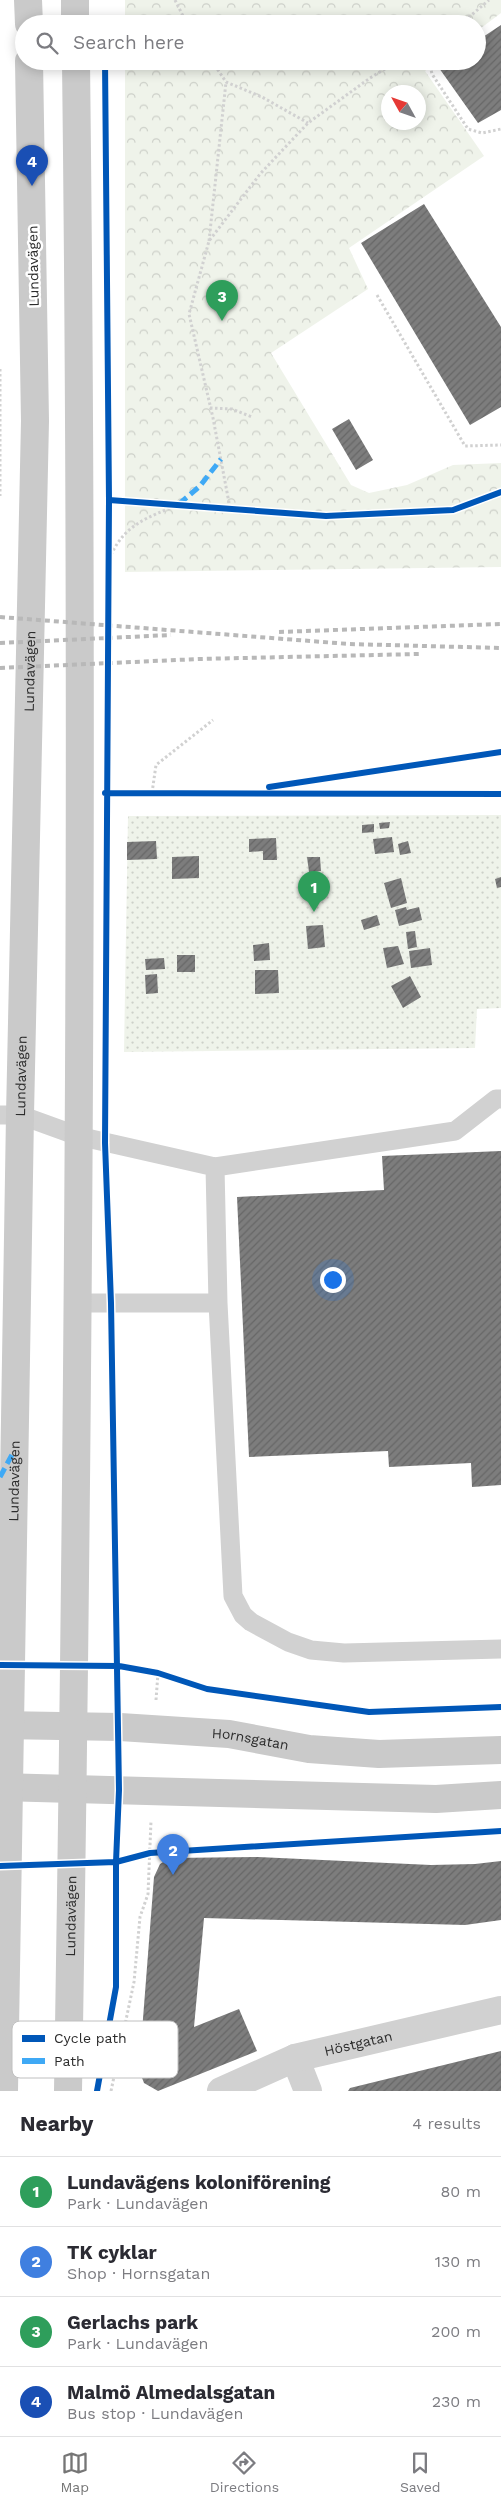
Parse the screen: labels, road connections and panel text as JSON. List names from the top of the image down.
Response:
{
  "streets": {
    "main road": ["Lundavägen", "Hornsgatan"],
    "street": ["Höstgatan"]
  },
  "crossings": [
    ["Lundavägen", "Hornsgatan"]
  ],
  "legend": ["Cycle path", "Path"],
  "north": "top left",
  "page": {
    "search": "Search here",
    "pins": [
      "4",
      "3",
      "1",
      "2"
    ],
    "heading": ["Nearby", "4 results"],
    "list": [
      {
        "mark": "1",
        "name": "Lundavägens koloniförening",
        "note": "Park · Lundavägen",
        "value": "80 m"
      },
      {
        "mark": "2",
        "name": "TK cyklar",
        "note": "Shop · Hornsgatan",
        "value": "130 m"
      },
      {
        "mark": "3",
        "name": "Gerlachs park",
        "note": "Park · Lundavägen",
        "value": "200 m"
      },
      {
        "mark": "4",
        "name": "Malmö Almedalsgatan",
        "note": "Bus stop · Lundavägen",
        "value": "230 m"
      }
    ],
    "nav": ["Map", "Directions", "Saved"]
  }
}
